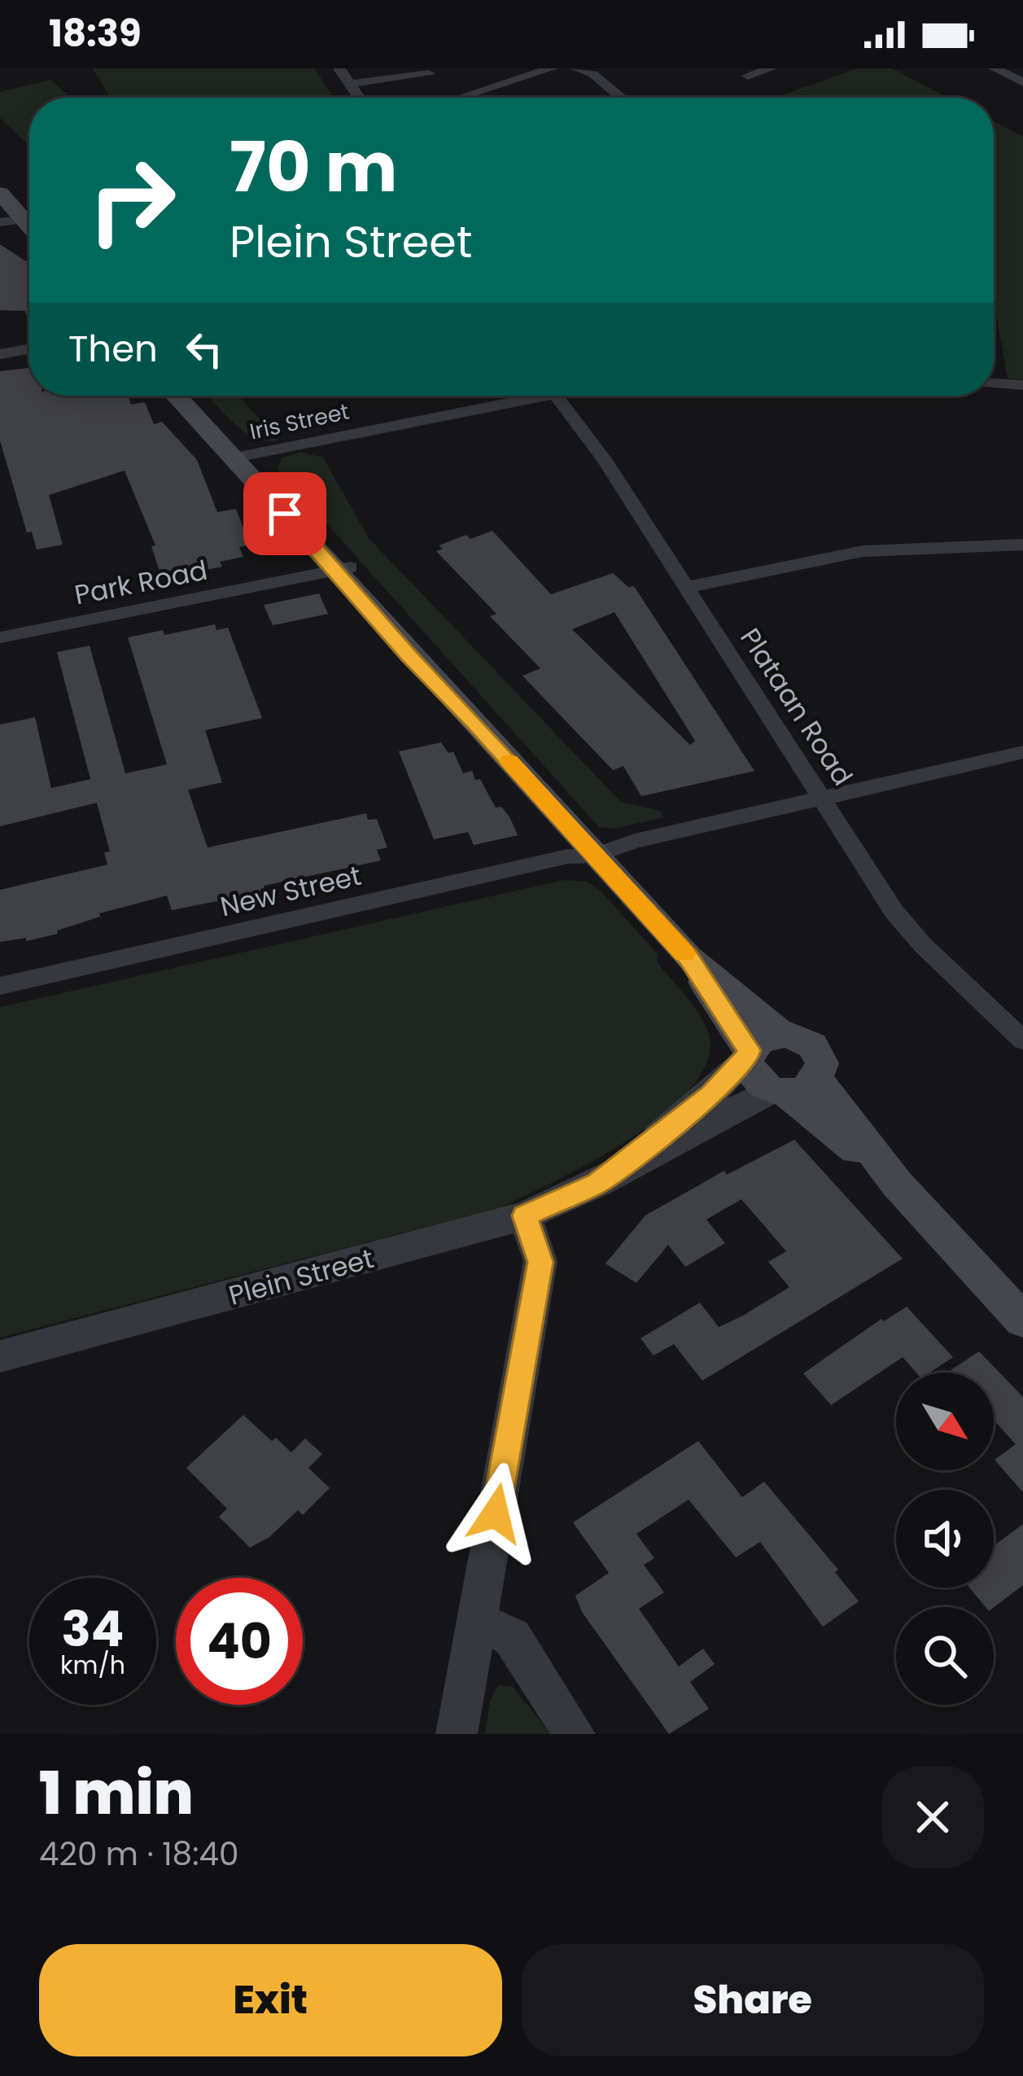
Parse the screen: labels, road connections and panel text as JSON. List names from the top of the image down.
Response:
{
  "streets": {
    "street": [
      "Iris Street",
      "Park Road",
      "Plataan Road",
      "New Street",
      "Plein Street"
    ]
  },
  "crossings": [
    ["Plataan Road", "New Street"]
  ],
  "north": "bottom right",
  "page": {
    "status": "18:39",
    "turn": ["70 m", "Plein Street"],
    "then": "Then",
    "speed": "34 km/h",
    "limit": "40",
    "heading": ["1 min", "420 m · 18:40"],
    "buttons": ["Exit", "Share"]
  }
}
